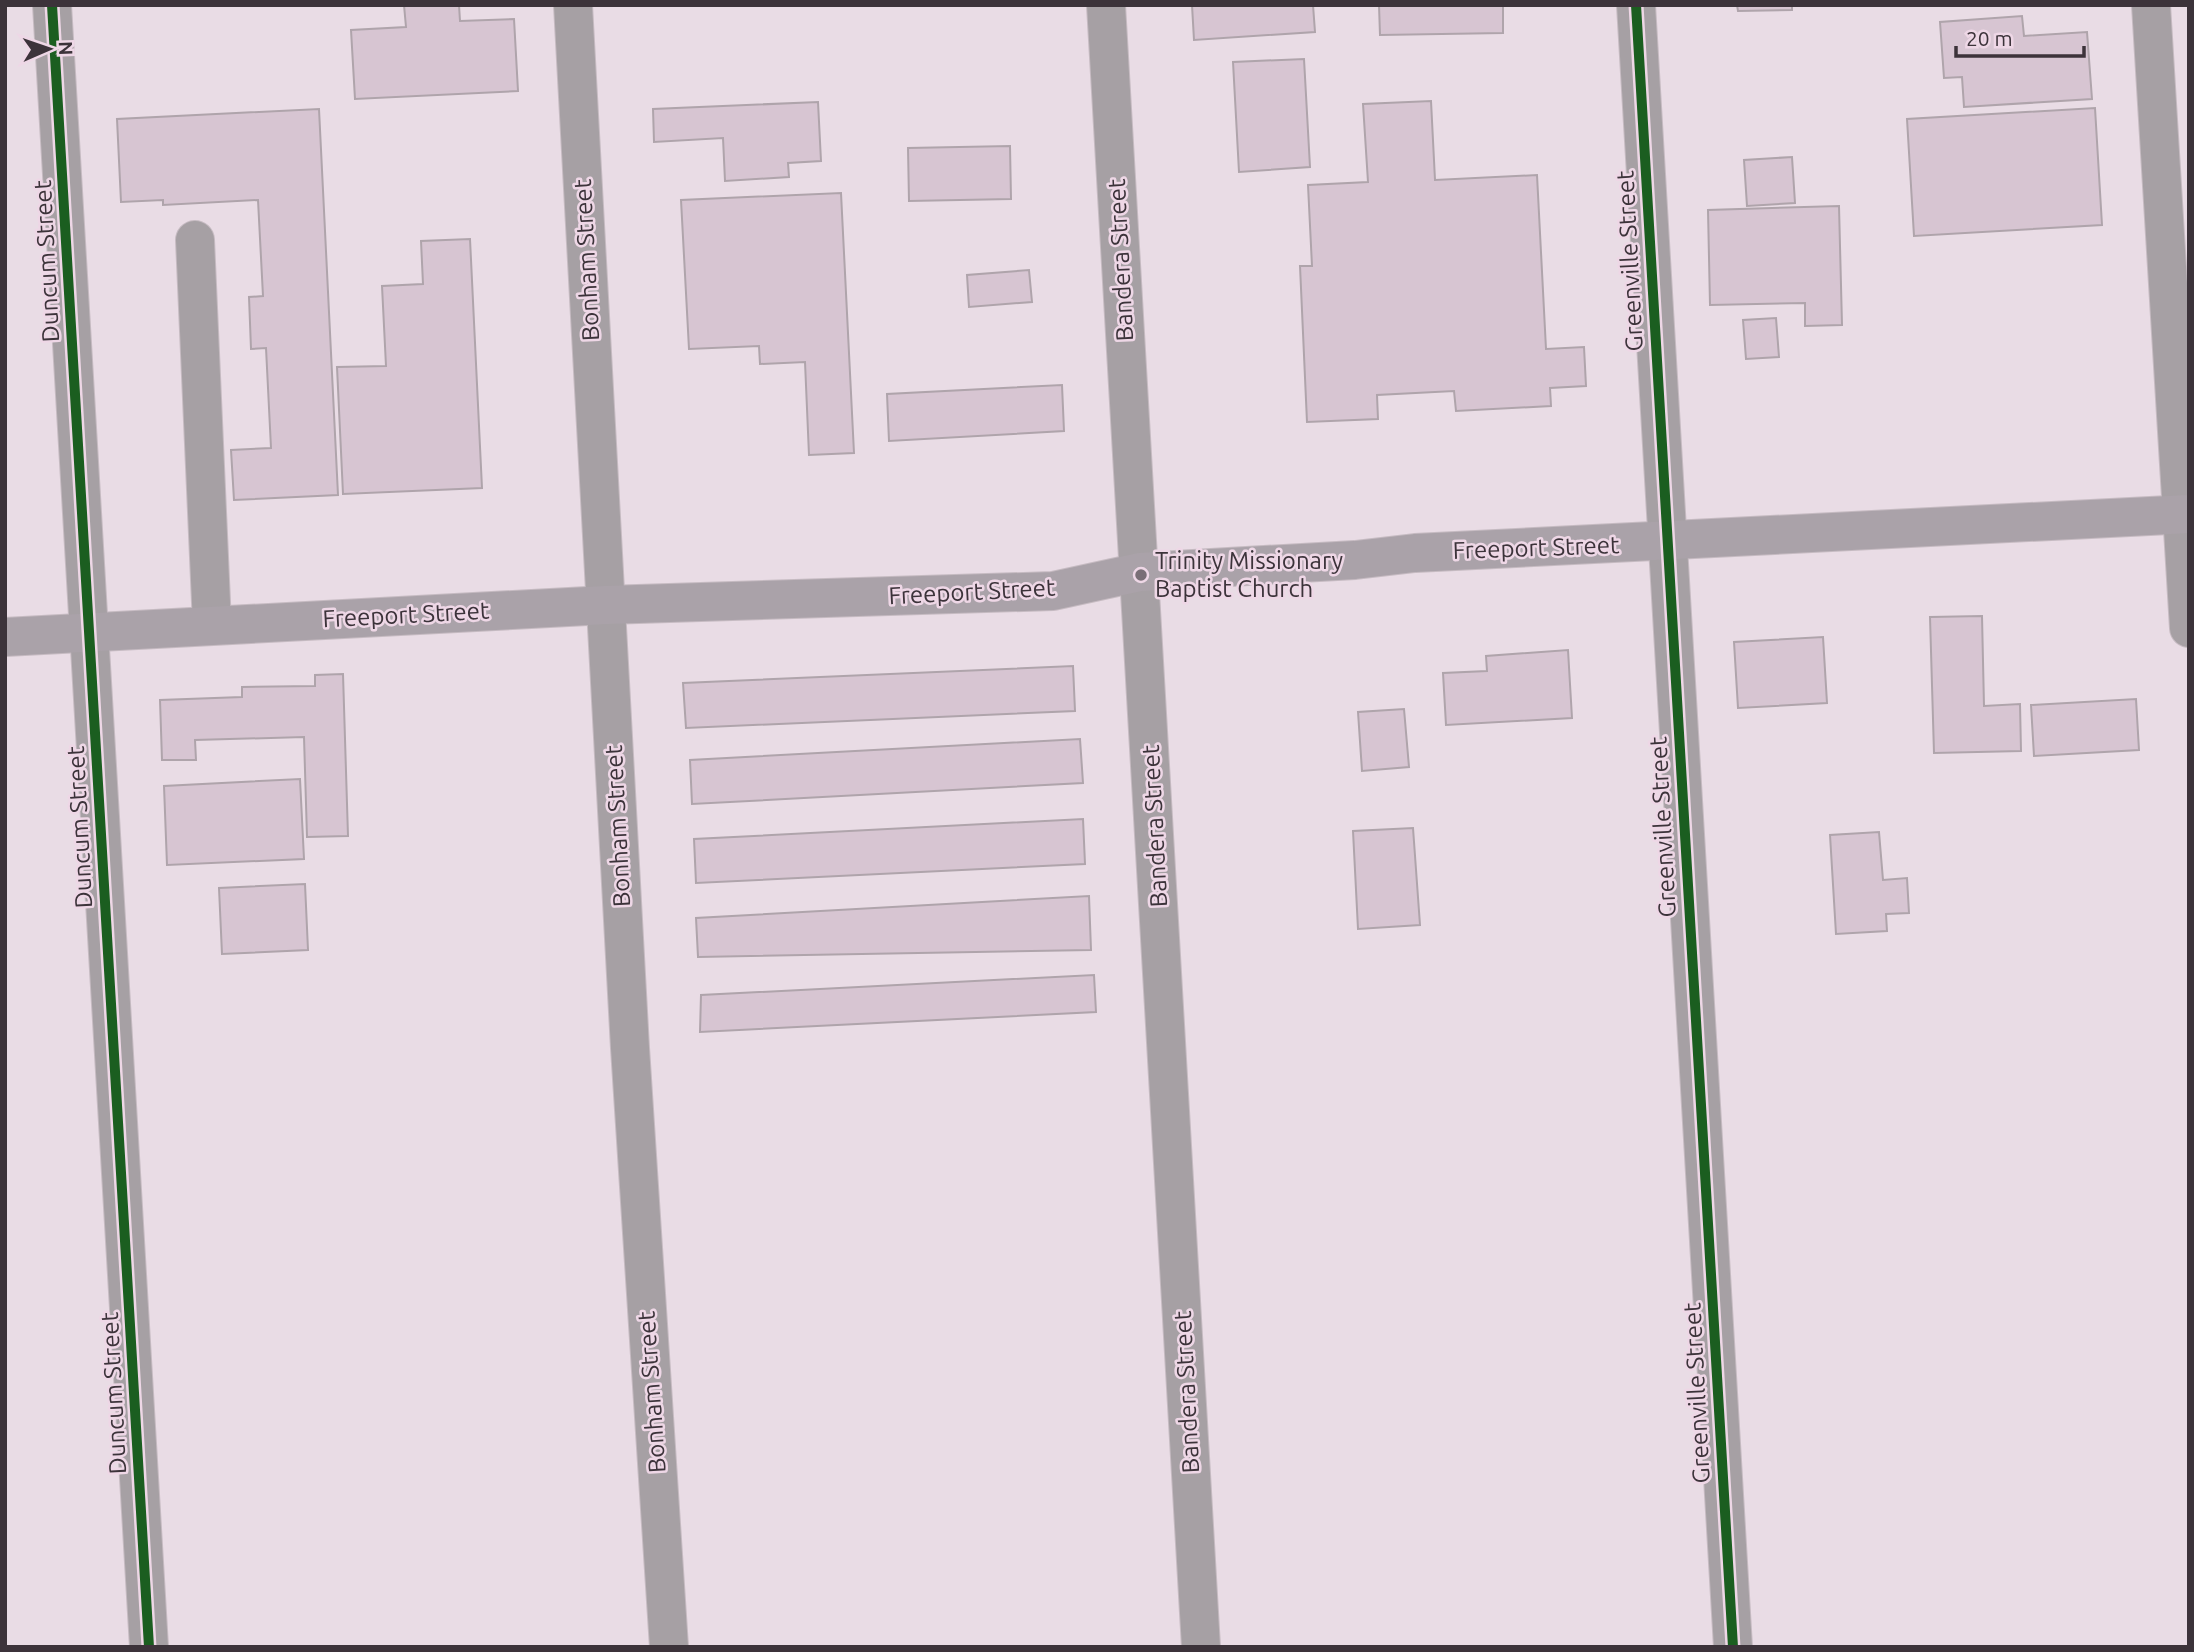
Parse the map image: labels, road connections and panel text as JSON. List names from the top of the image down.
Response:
{
  "streets": {
    "main road": ["Freeport Street"],
    "street": [
      "Bonham Street",
      "Bandera Street",
      "Duncum Street",
      "Greenville Street"
    ]
  },
  "crossings": [
    ["Bonham Street", "Freeport Street"],
    ["Bandera Street", "Freeport Street"],
    ["Duncum Street", "Freeport Street"],
    ["Greenville Street", "Freeport Street"]
  ],
  "places": ["Trinity Missionary Baptist Church"],
  "scale_bar": "20 m",
  "north": "right"
}
